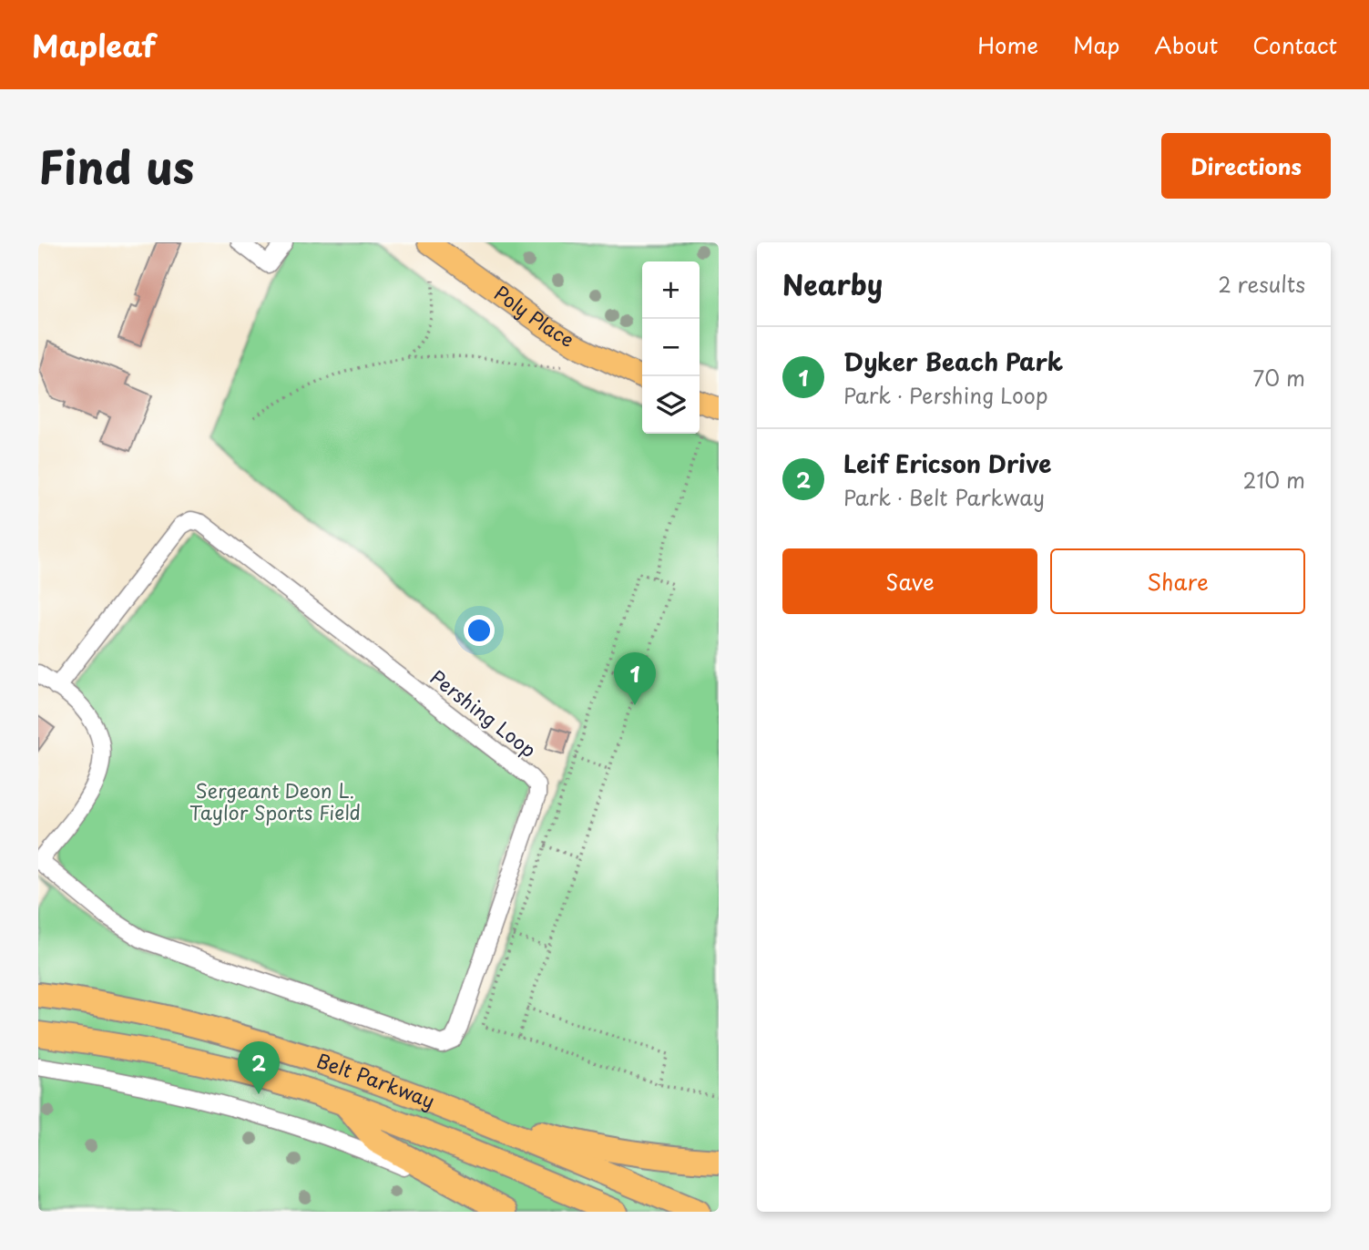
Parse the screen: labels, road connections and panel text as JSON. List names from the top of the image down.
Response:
{
  "streets": {
    "highway": ["Belt Parkway"],
    "main road": ["Poly Place"],
    "street": ["Pershing Loop"]
  },
  "parks": ["Sergeant Deon L. Taylor Sports Field"],
  "page": {
    "header": "Mapleaf",
    "nav": [
      "Home",
      "Map",
      "About",
      "Contact"
    ],
    "title": "Find us",
    "buttons": [
      "Directions",
      ["Save", "Share"]
    ],
    "heading": ["Nearby", "2 results"],
    "map_buttons": ["+", "−"],
    "list": [
      {
        "mark": "1",
        "name": "Dyker Beach Park",
        "note": "Park · Pershing Loop",
        "value": "70 m"
      },
      {
        "mark": "2",
        "name": "Leif Ericson Drive",
        "note": "Park · Belt Parkway",
        "value": "210 m"
      }
    ],
    "pins": ["1", "2"]
  }
}
